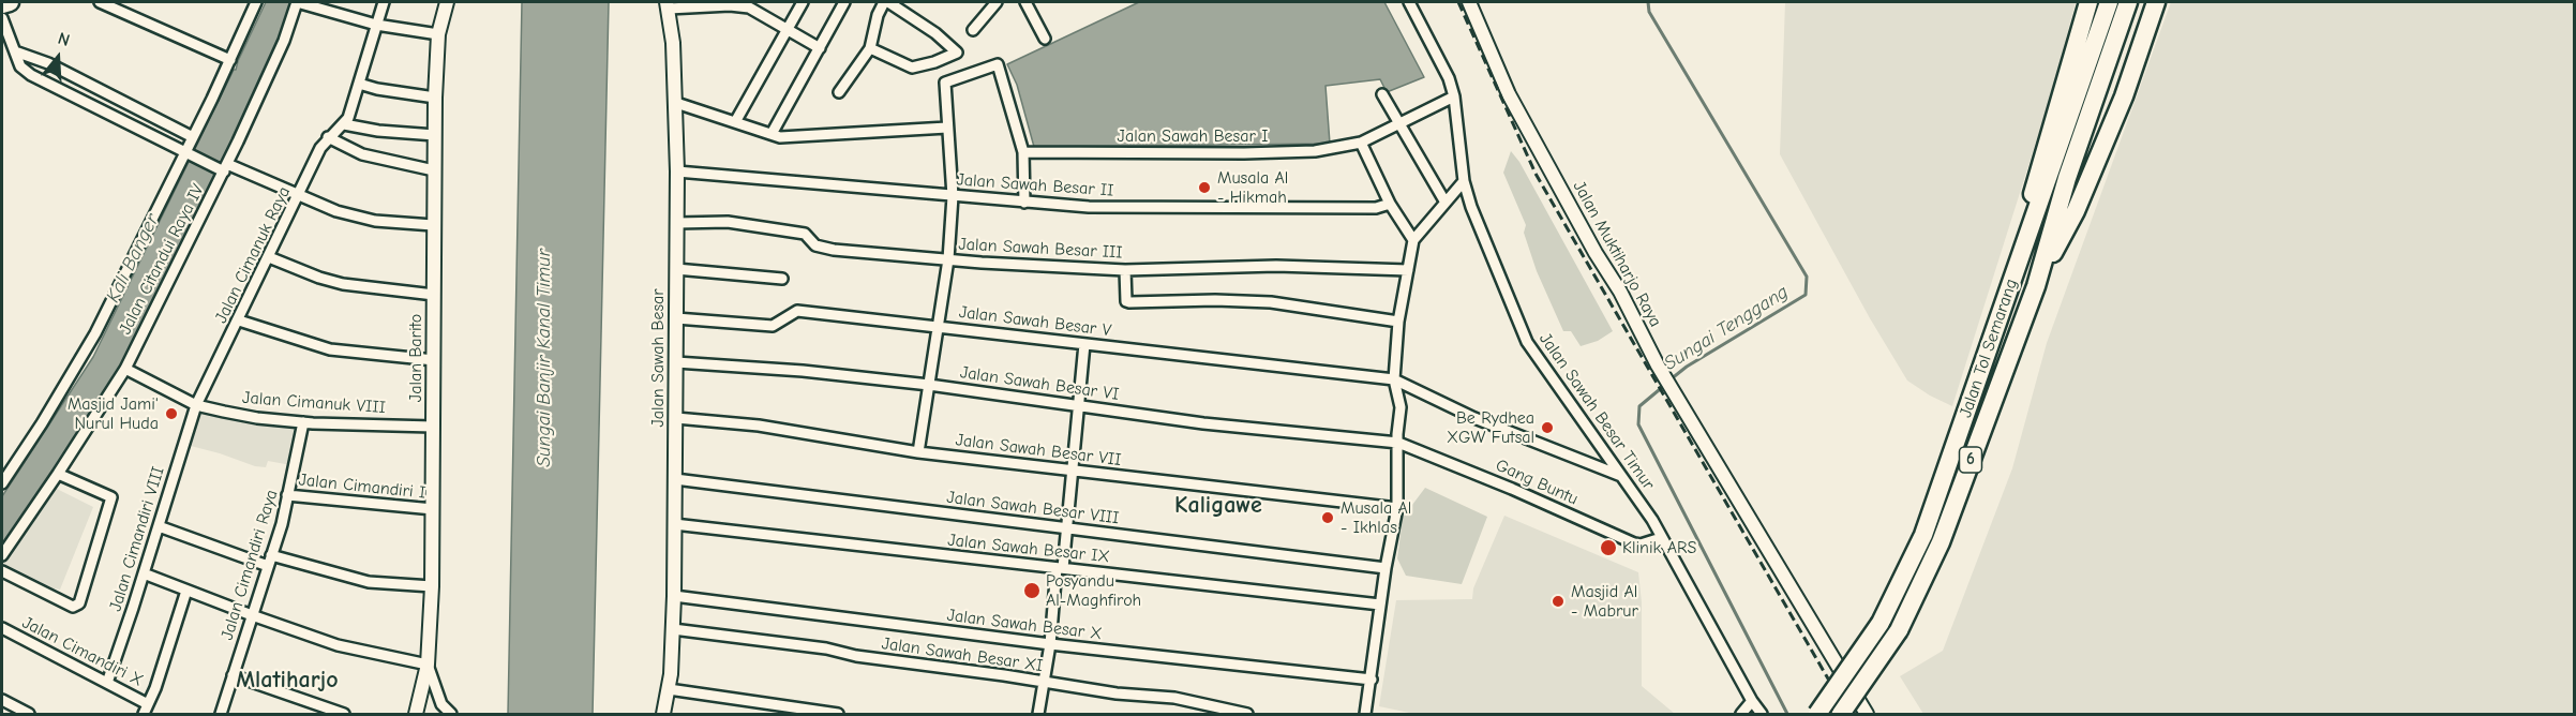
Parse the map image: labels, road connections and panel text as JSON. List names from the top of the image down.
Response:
{
  "streets": {
    "highway": ["Jalan Tol Semarang", "6"],
    "street": [
      "Jalan Sawah Besar I",
      "Jalan Sawah Besar II",
      "Jalan Sawah Besar III",
      "Jalan Muktiharjo Raya",
      "Jalan Cimanuk Raya",
      "Jalan Citandui Raya IV",
      "Jalan Sawah Besar V",
      "Jalan Barito",
      "Jalan Sawah Besar",
      "Jalan Sawah Besar VI",
      "Jalan Cimanuk VIII",
      "Jalan Sawah Besar Timur",
      "Jalan Sawah Besar VII",
      "Gang Buntu",
      "Jalan Cimandiri I",
      "Jalan Sawah Besar VIII",
      "Jalan Cimandiri VIII",
      "Jalan Sawah Besar IX",
      "Jalan Cimandiri Raya",
      "Jalan Sawah Besar X",
      "Jalan Cimandiri X",
      "Jalan Sawah Besar XI"
    ]
  },
  "crossings": [
    ["Jalan Sawah Besar I", "Jalan Sawah Besar Timur"],
    ["Jalan Sawah Besar II", "Jalan Sawah Besar"],
    ["Jalan Sawah Besar III", "Jalan Sawah Besar"],
    ["Jalan Cimanuk Raya", "Jalan Cimanuk VIII"],
    ["Jalan Cimanuk Raya", "Jalan Cimandiri VIII"],
    ["Jalan Citandui Raya IV", "Jalan Cimanuk VIII"],
    ["Jalan Sawah Besar V", "Jalan Sawah Besar"],
    ["Jalan Sawah Besar V", "Jalan Sawah Besar Timur"],
    ["Jalan Barito", "Jalan Cimanuk VIII"],
    ["Jalan Barito", "Jalan Cimandiri I"],
    ["Jalan Sawah Besar", "Jalan Sawah Besar VI"],
    ["Jalan Sawah Besar", "Jalan Sawah Besar VII"],
    ["Jalan Sawah Besar", "Jalan Sawah Besar VIII"],
    ["Jalan Sawah Besar", "Jalan Sawah Besar IX"],
    ["Jalan Sawah Besar", "Jalan Sawah Besar X"],
    ["Jalan Sawah Besar", "Jalan Sawah Besar XI"],
    ["Jalan Sawah Besar VI", "Gang Buntu"],
    ["Jalan Cimanuk VIII", "Jalan Cimandiri VIII"],
    ["Jalan Cimanuk VIII", "Jalan Cimandiri Raya"],
    ["Jalan Sawah Besar Timur", "Gang Buntu"],
    ["Jalan Cimandiri I", "Jalan Cimandiri Raya"],
    ["Jalan Cimandiri VIII", "Jalan Cimandiri X"]
  ],
  "districts": ["Kaligawe", "Mlatiharjo"],
  "water": ["Kali Banger", "Sungai Tenggang", "Sungai Banjir Kanal Timur"],
  "places": [
    "Musala Al - Hikmah",
    "Masjid Jami' Nurul Huda",
    "Be Rydhea XGW Futsal",
    "Musala Al - Ikhlas",
    "Klinik ARS",
    "Posyandu Al-Maghfiroh",
    "Masjid Al - Mabrur"
  ],
  "north": "top"
}
